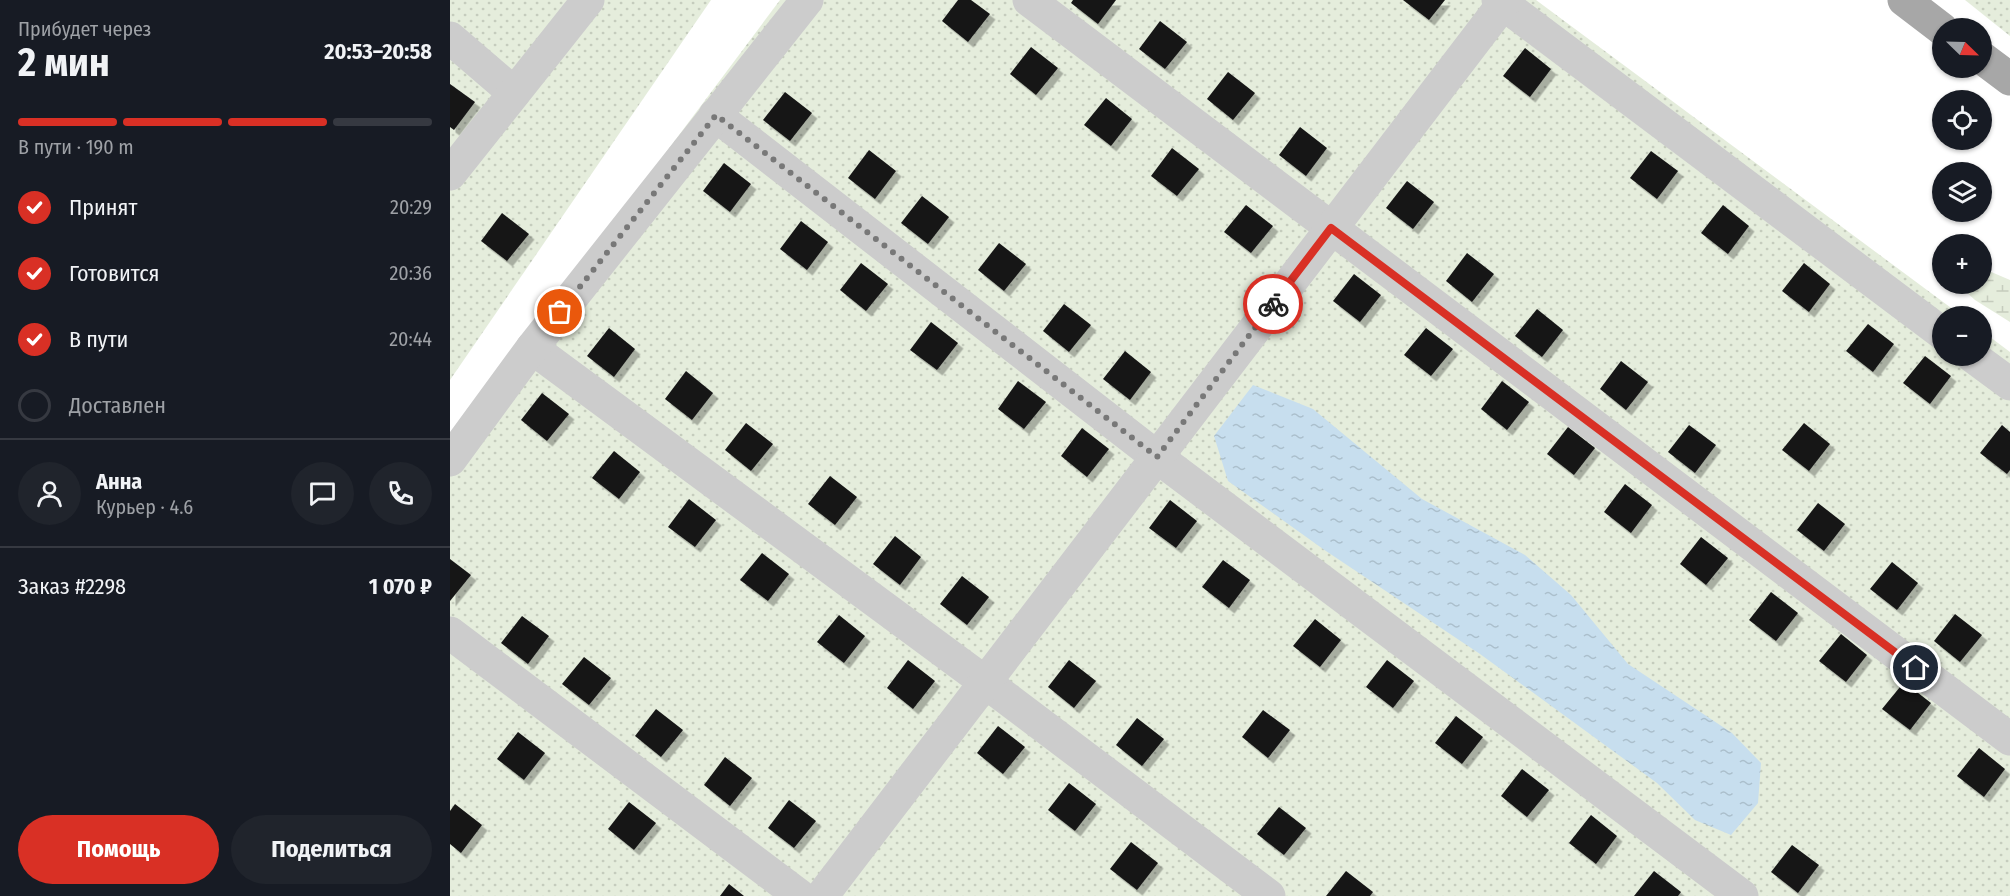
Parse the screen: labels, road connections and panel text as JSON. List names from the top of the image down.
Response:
{
  "north": "bottom right",
  "page": {
    "heading": ["2 мин", "Прибудет через", "20:53–20:58"],
    "panel": [
      "Анна",
      "Курьер · 4.6",
      "Заказ #2298",
      "1 070 ₽"
    ],
    "map_buttons": ["+", "−"],
    "bar": "В пути · 190 m",
    "list": [
      ["Принят", "20:29"],
      ["Готовится", "20:36"],
      ["В пути", "20:44"],
      "Доставлен"
    ],
    "buttons": ["Помощь", "Поделиться"]
  }
}
